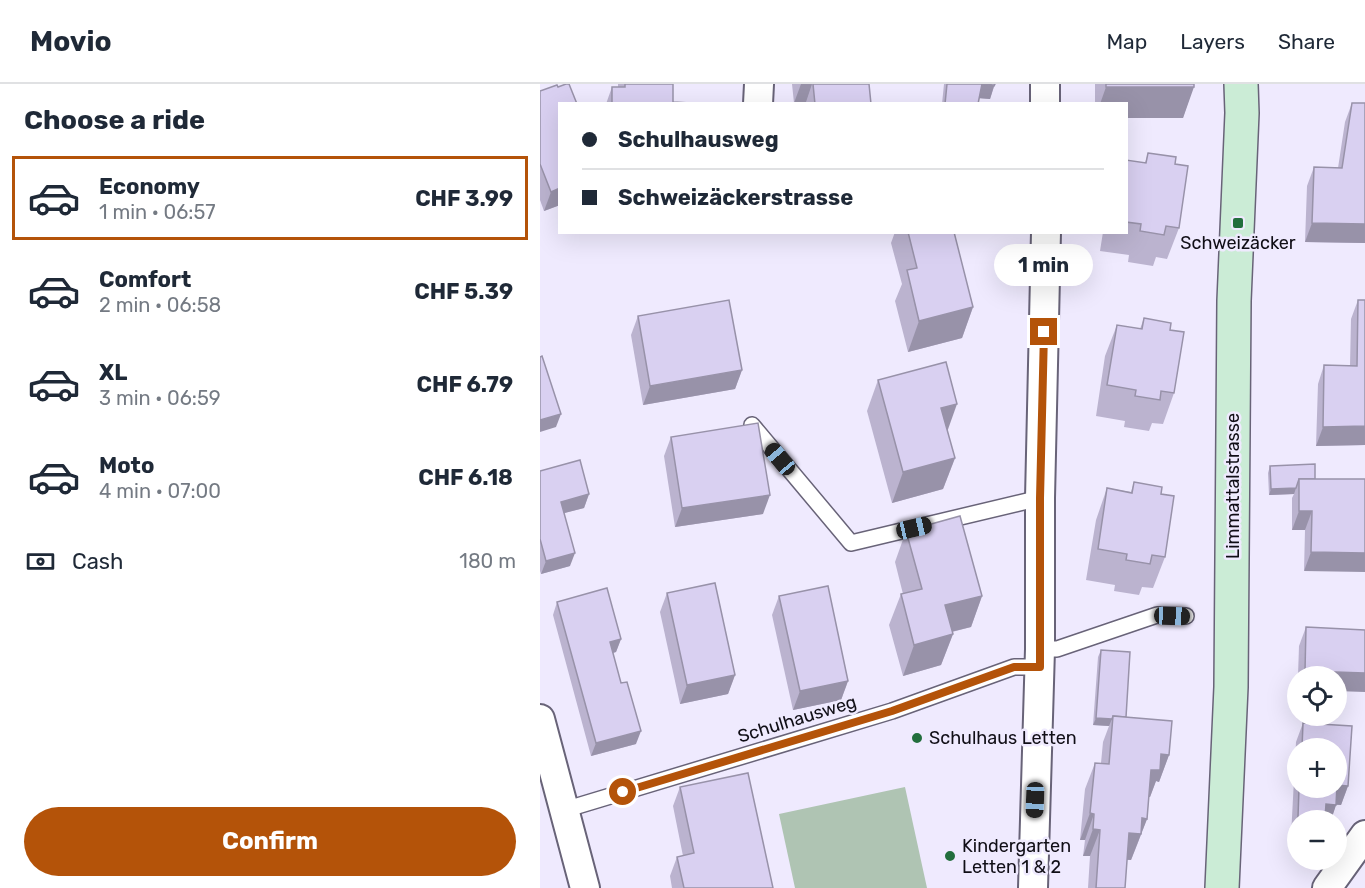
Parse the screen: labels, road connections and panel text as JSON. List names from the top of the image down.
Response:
{
  "streets": {
    "main road": ["Limmattalstrasse"],
    "lane": ["Schulhausweg"]
  },
  "places": {
    "transit": ["Schweizäcker"],
    "other": ["Schulhaus Letten", "Kindergarten Letten 1 & 2"]
  },
  "page": {
    "header": "Movio",
    "nav": ["Map", "Layers", "Share"],
    "heading": "Choose a ride",
    "banner": ["Schulhausweg", "Schweizäckerstrasse"],
    "list": [
      {
        "name": "Economy",
        "note": "1 min · 06:57",
        "value": "CHF 3.99"
      },
      {
        "name": "Comfort",
        "note": "2 min · 06:58",
        "value": "CHF 5.39"
      },
      {
        "name": "XL",
        "note": "3 min · 06:59",
        "value": "CHF 6.79"
      },
      {
        "name": "Moto",
        "note": "4 min · 07:00",
        "value": "CHF 6.18"
      }
    ],
    "bubble": "1 min",
    "pay": ["Cash", "180 m"],
    "map_buttons": ["+", "−"],
    "buttons": "Confirm"
  }
}
